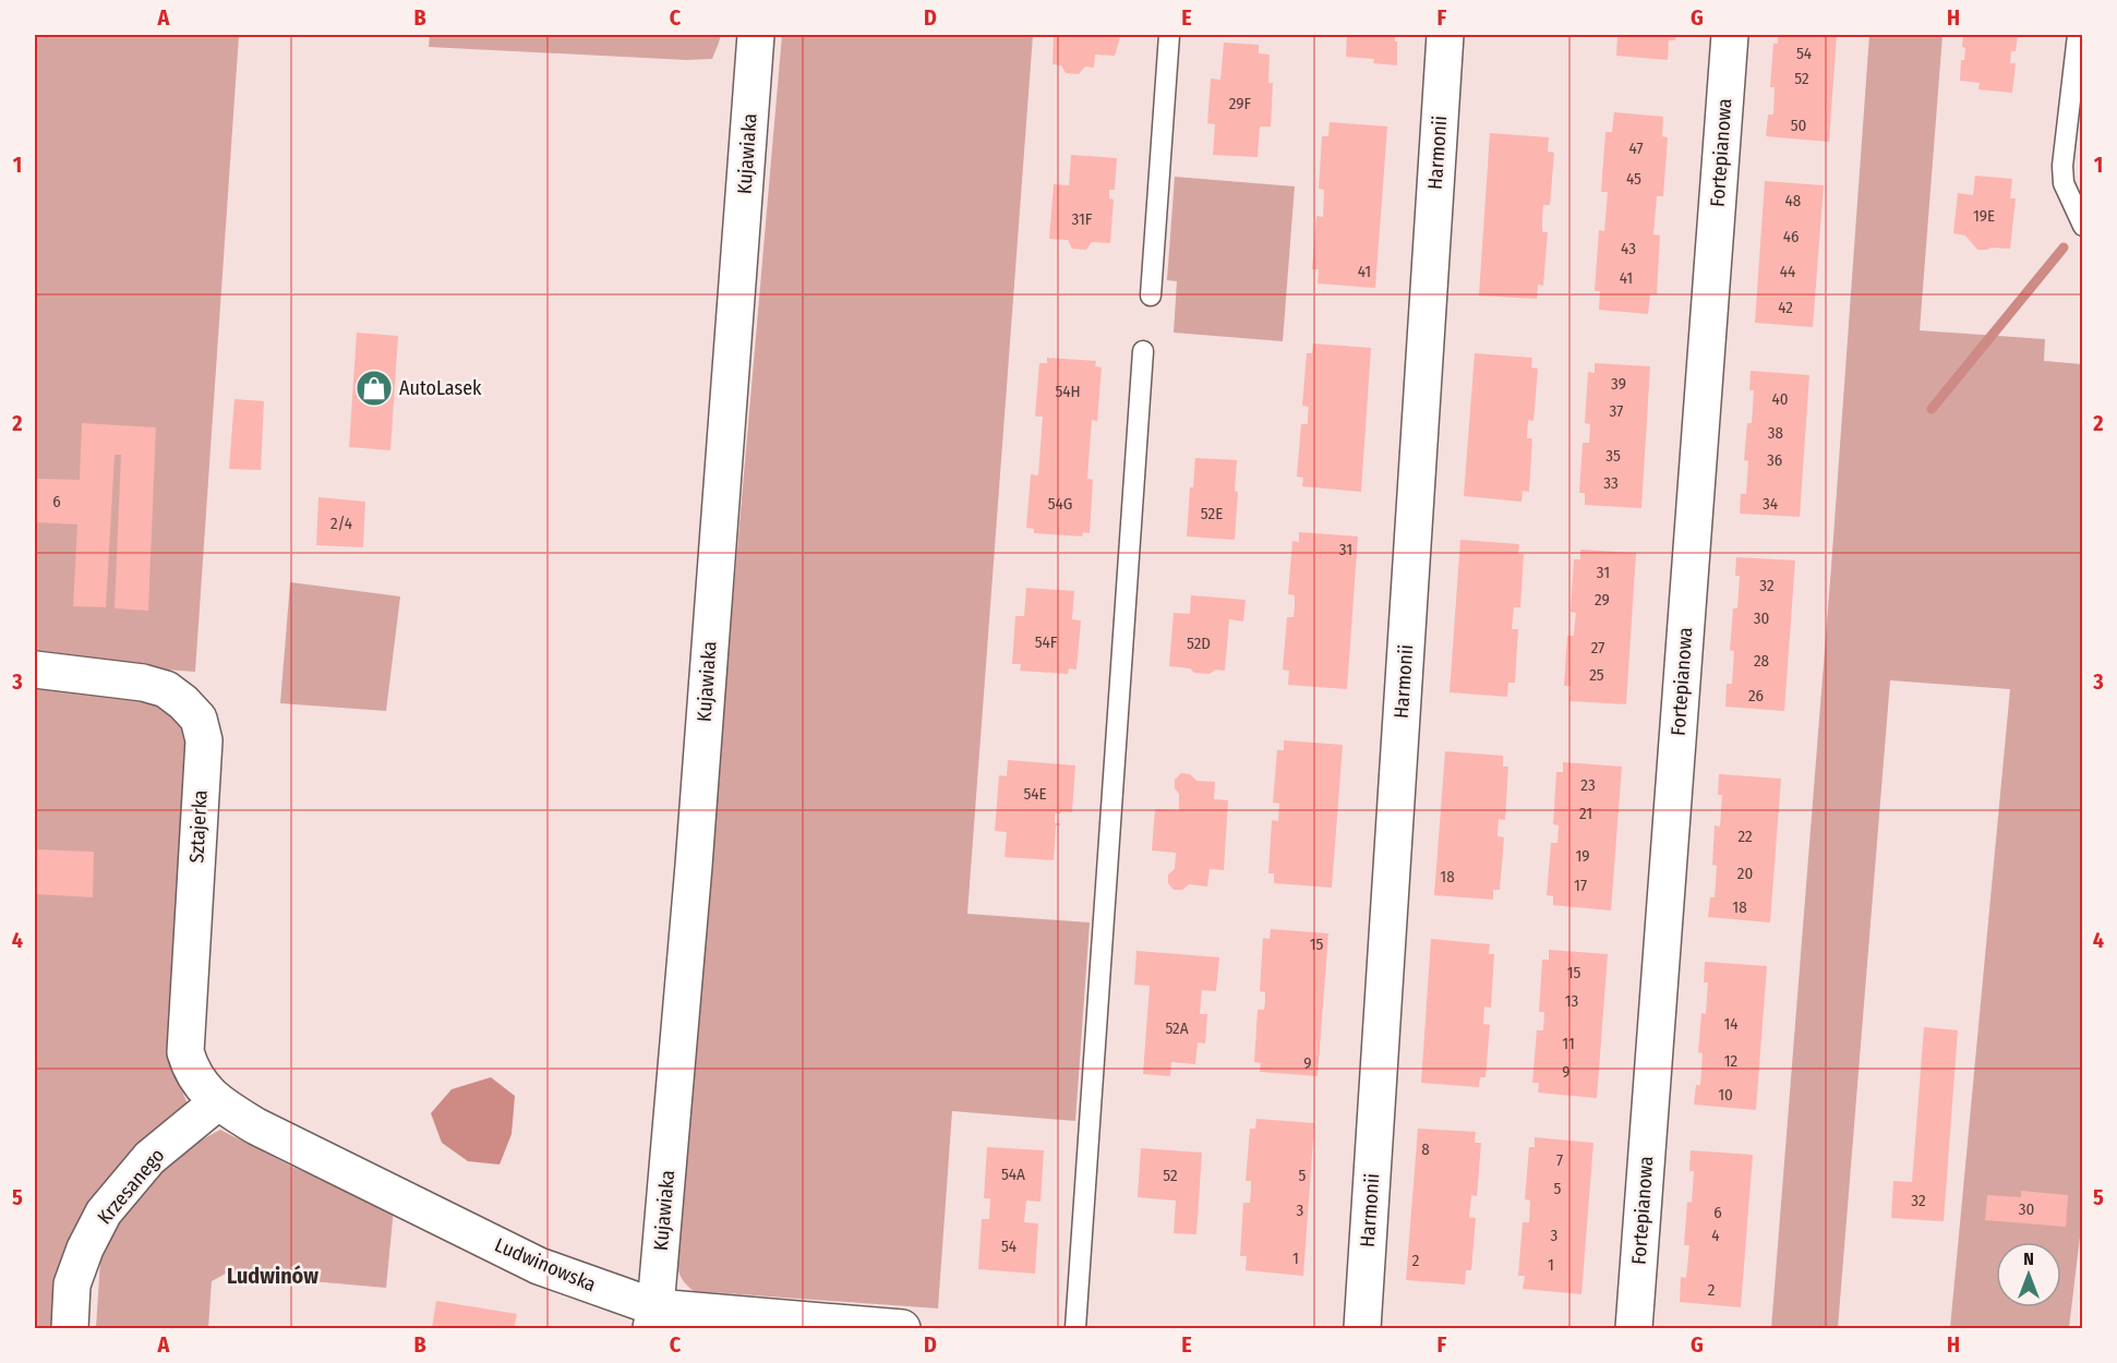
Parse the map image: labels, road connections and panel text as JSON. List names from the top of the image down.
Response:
{
  "streets": {
    "street": [
      "Harmonii",
      "Fortepianowa",
      "Kujawiaka",
      "Sztajerka",
      "Krzesanego",
      "Ludwinowska"
    ]
  },
  "crossings": [
    ["Kujawiaka", "Ludwinowska"],
    ["Sztajerka", "Krzesanego"],
    ["Sztajerka", "Ludwinowska"],
    ["Krzesanego", "Ludwinowska"]
  ],
  "districts": ["Ludwinów"],
  "places": {
    "shop": ["AutoLasek"]
  },
  "house_numbers": [
    "54",
    "52",
    "29F",
    "50",
    "47",
    "45",
    "48",
    "19E",
    "31F",
    "46",
    "43",
    "41",
    "44",
    "41",
    "42",
    "39",
    "54H",
    "40",
    "37",
    "38",
    "35",
    "36",
    "33",
    "6",
    "54G",
    "34",
    "52E",
    "2/4",
    "31",
    "31",
    "32",
    "29",
    "30",
    "54F",
    "52D",
    "27",
    "28",
    "25",
    "26",
    "23",
    "54E",
    "21",
    "22",
    "19",
    "20",
    "18",
    "17",
    "18",
    "15",
    "15",
    "13",
    "14",
    "52A",
    "11",
    "12",
    "9",
    "9",
    "10",
    "8",
    "7",
    "54A",
    "52",
    "5",
    "5",
    "32",
    "30",
    "3",
    "6",
    "3",
    "4",
    "54",
    "1",
    "2",
    "1",
    "2"
  ],
  "north": "top",
  "grid": {
    "columns": [
      "A",
      "B",
      "C",
      "D",
      "E",
      "F",
      "G",
      "H"
    ],
    "rows": [
      "1",
      "2",
      "3",
      "4",
      "5"
    ]
  }
}
